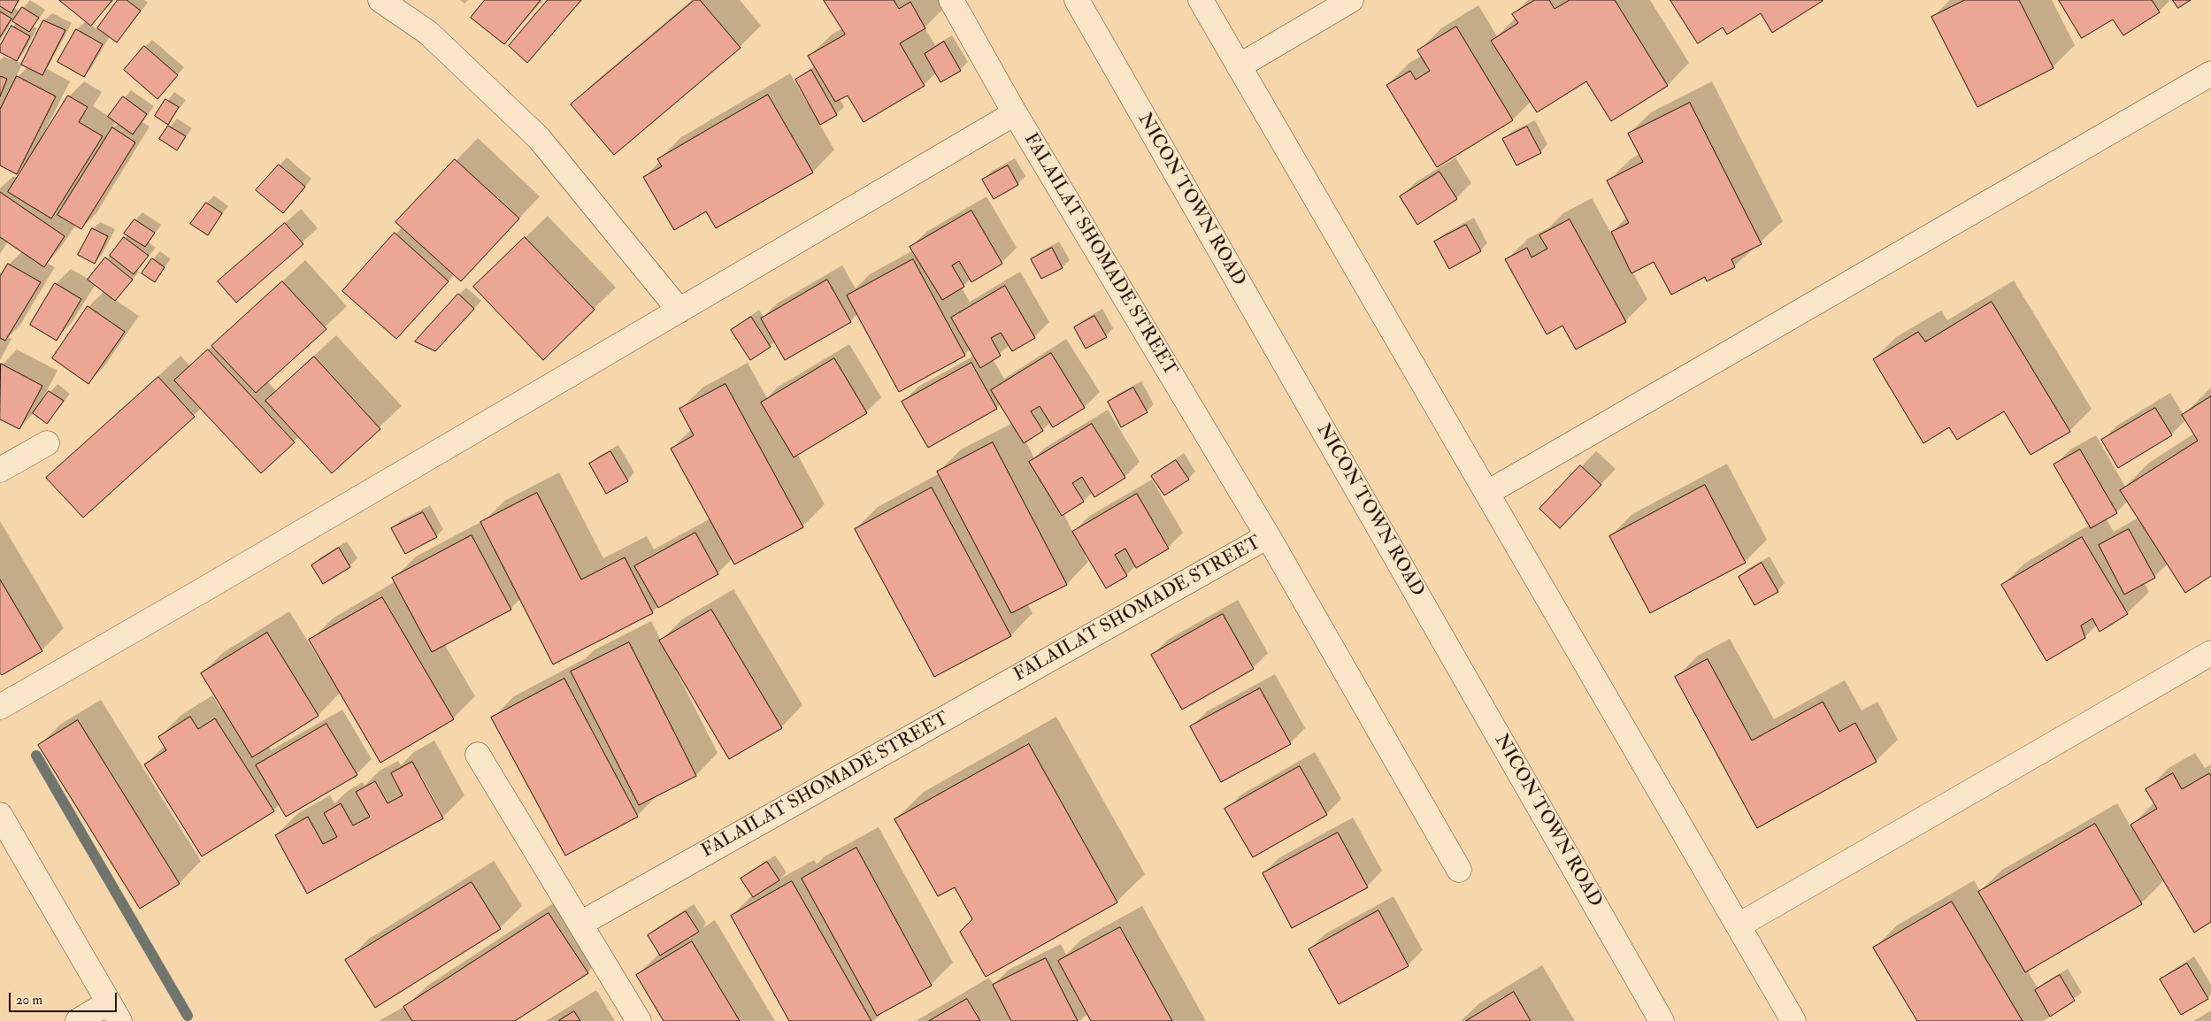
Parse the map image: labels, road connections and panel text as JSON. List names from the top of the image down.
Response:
{
  "streets": {
    "street": ["NICON TOWN ROAD", "FALAILAT SHOMADE STREET"]
  },
  "scale_bar": "20 m"
}
